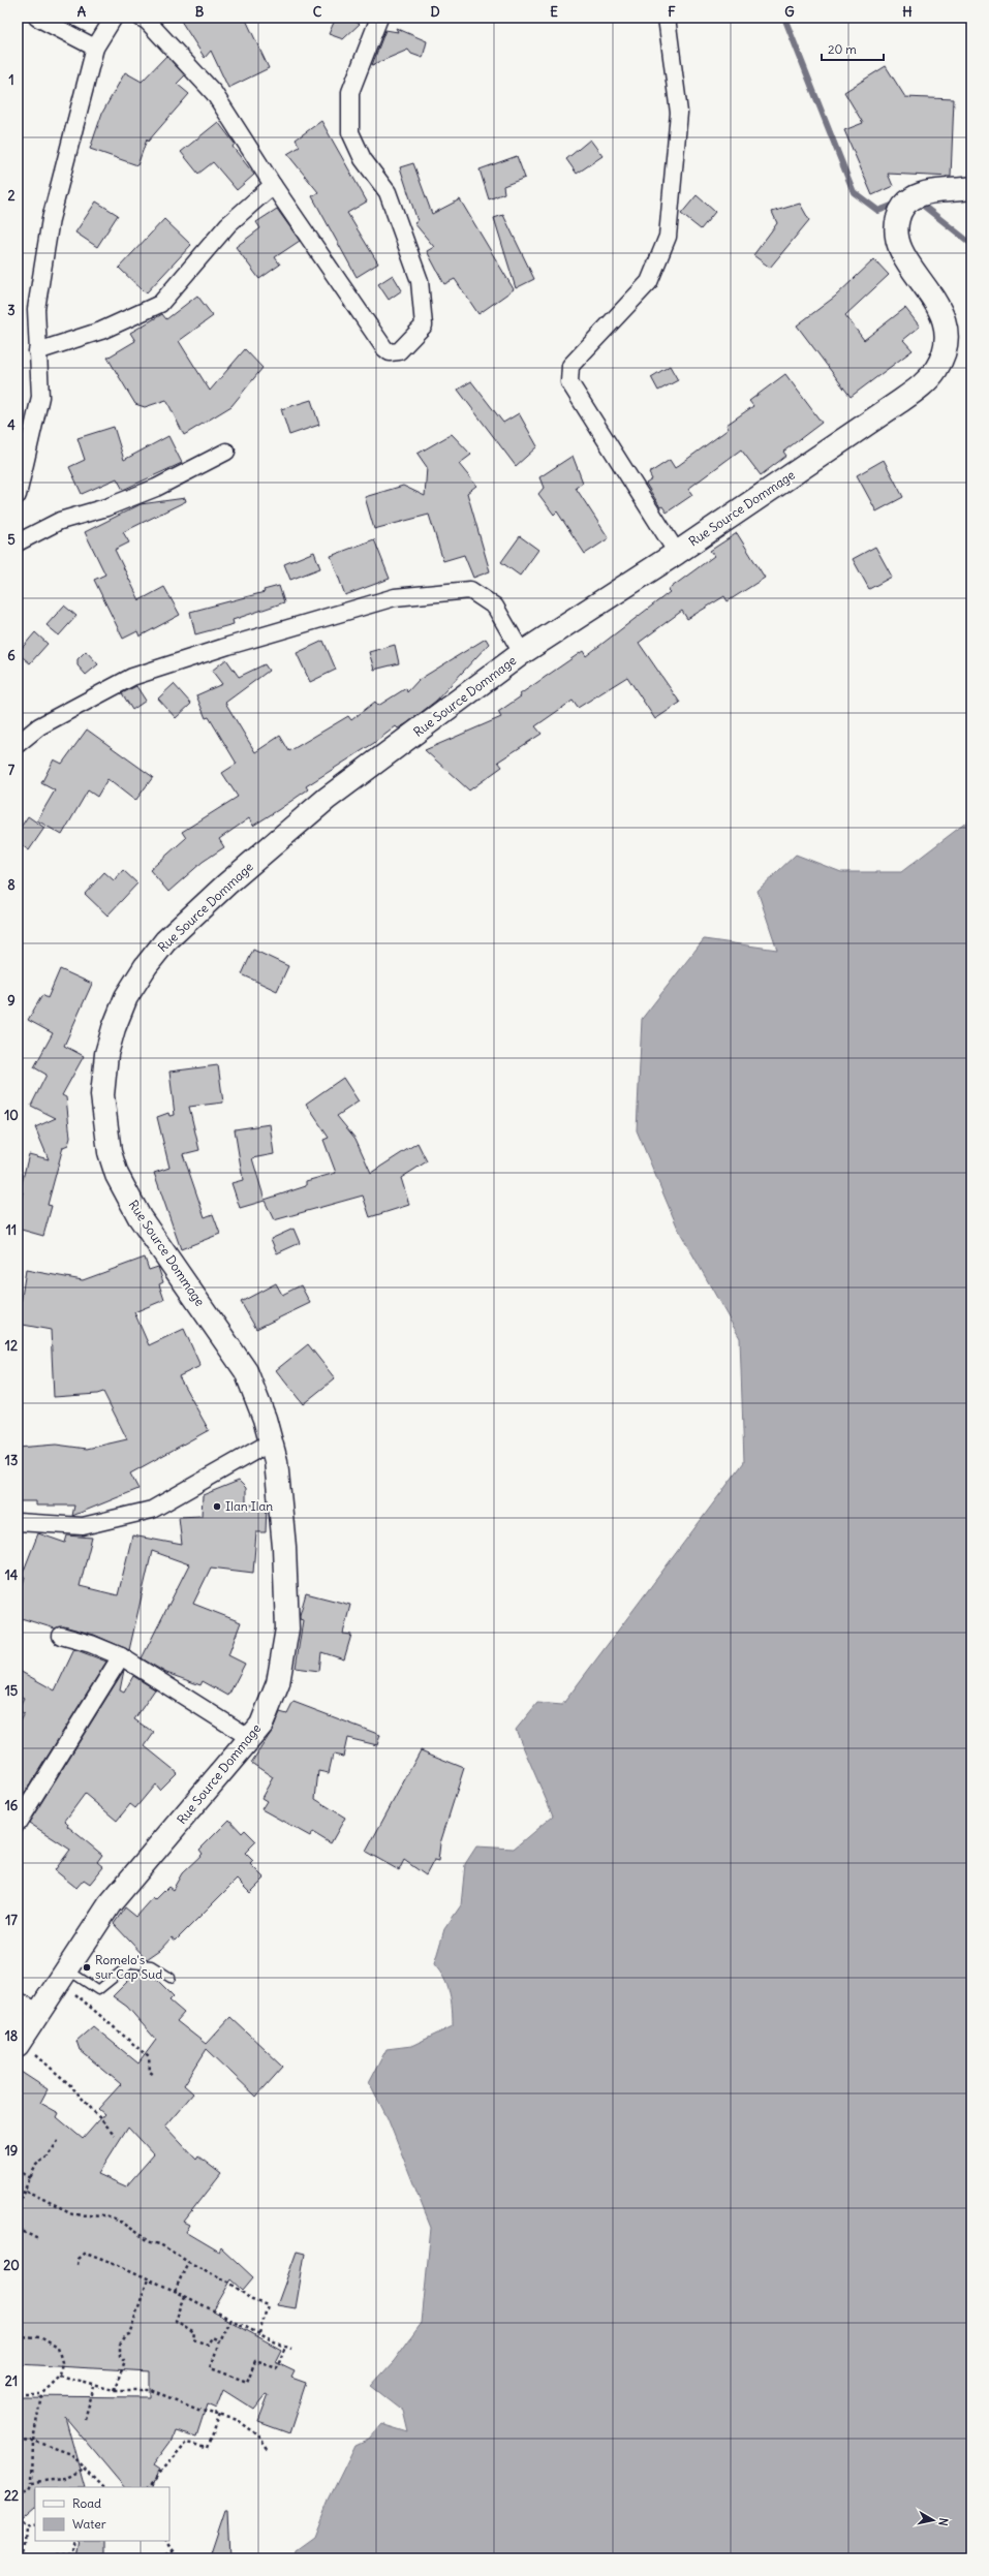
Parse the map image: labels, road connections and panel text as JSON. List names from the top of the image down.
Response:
{
  "streets": {
    "main road": ["Rue Source Dommage"]
  },
  "places": ["Ilan Ilan", "Romelo's sur Cap Sud"],
  "legend": ["Road", "Water"],
  "scale_bar": "20 m",
  "north": "right",
  "grid": {
    "columns": [
      "A",
      "B",
      "C",
      "D",
      "E",
      "F",
      "G",
      "H"
    ],
    "rows": [
      "1",
      "2",
      "3",
      "4",
      "5",
      "6",
      "7",
      "8",
      "9",
      "10",
      "11",
      "12",
      "13",
      "14",
      "15",
      "16",
      "17",
      "18",
      "19",
      "20",
      "21",
      "22"
    ]
  }
}
